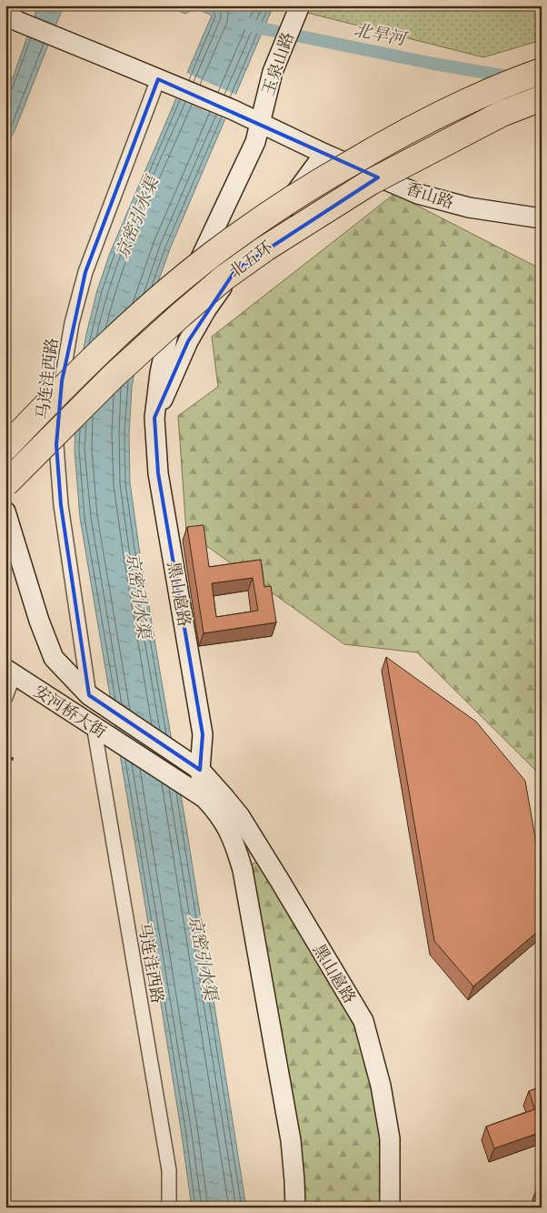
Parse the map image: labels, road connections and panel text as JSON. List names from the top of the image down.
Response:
{
  "streets": {
    "highway": ["北五环"],
    "street": [
      "玉泉山路",
      "香山路",
      "马连洼西路",
      "黑山扈路",
      "安河桥大街"
    ]
  },
  "crossings": [
    ["玉泉山路", "香山路"],
    ["玉泉山路", "黑山扈路"],
    ["马连洼西路", "安河桥大街"],
    ["黑山扈路", "安河桥大街"]
  ],
  "water": ["北旱河", "京密引水渠"]
}
